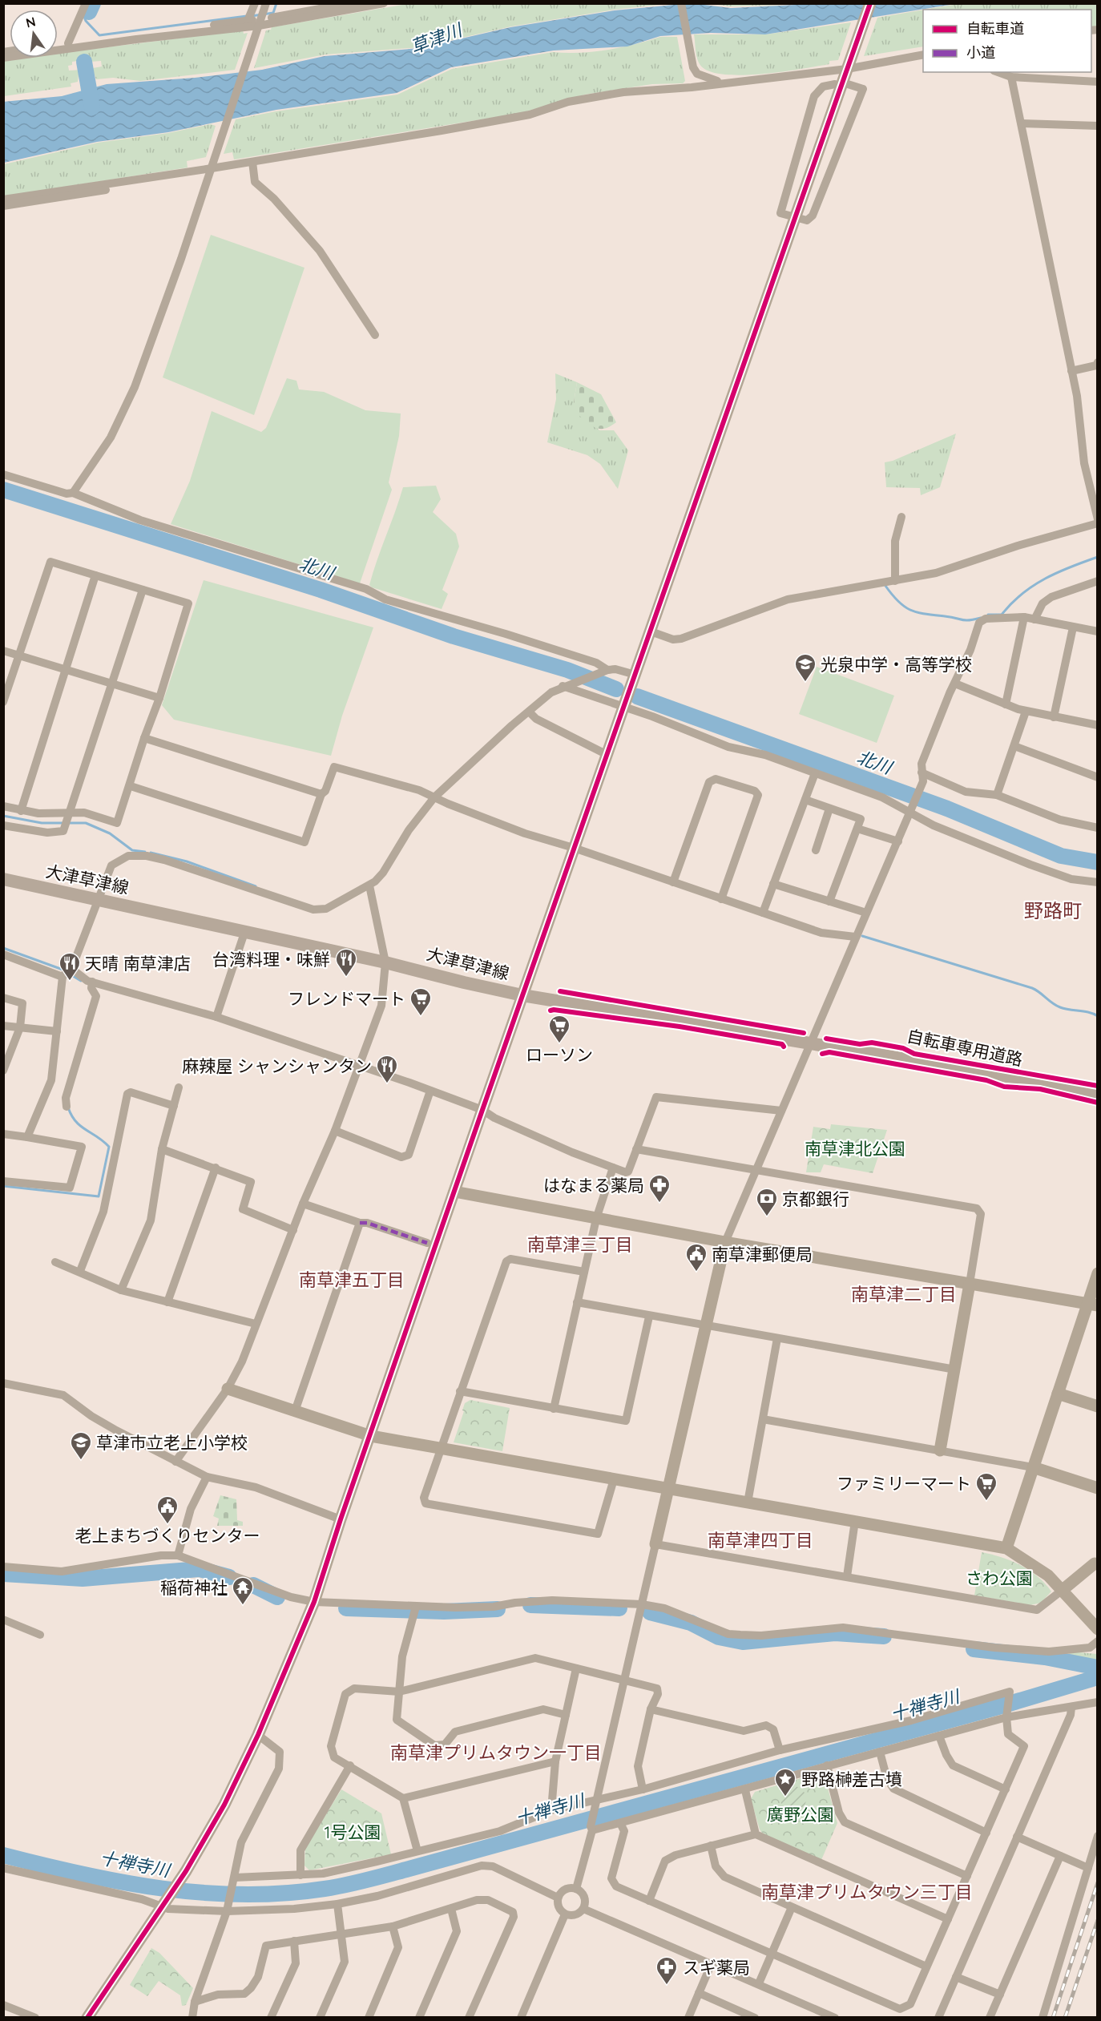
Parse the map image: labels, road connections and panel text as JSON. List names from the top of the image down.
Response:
{
  "streets": {
    "main road": ["大津草津線"],
    "cycle path": ["自転車専用道路"]
  },
  "districts": [
    "野路町",
    "南草津三丁目",
    "南草津五丁目",
    "南草津二丁目",
    "南草津四丁目",
    "南草津プリムタウン一丁目",
    "南草津プリムタウン三丁目"
  ],
  "water": ["草津川", "北川", "十禅寺川"],
  "parks": [
    "南草津北公園",
    "さわ公園",
    "廣野公園",
    "1号公園"
  ],
  "places": {
    "school or university": ["光泉中学・高等学校", "草津市立老上小学校"],
    "restaurant": ["台湾料理・味鮮", "天晴 南草津店", "麻辣屋 シャンシャンタン"],
    "supermarket": ["フレンドマート", "ローソン", "ファミリーマート"],
    "pharmacy": ["はなまる薬局", "スギ薬局"],
    "bank": ["京都銀行"],
    "public building": ["南草津郵便局", "老上まちづくりセンター"],
    "temple": ["稲荷神社"],
    "place": ["野路榊差古墳"]
  },
  "legend": ["自転車道", "小道"],
  "north": "top"
}
